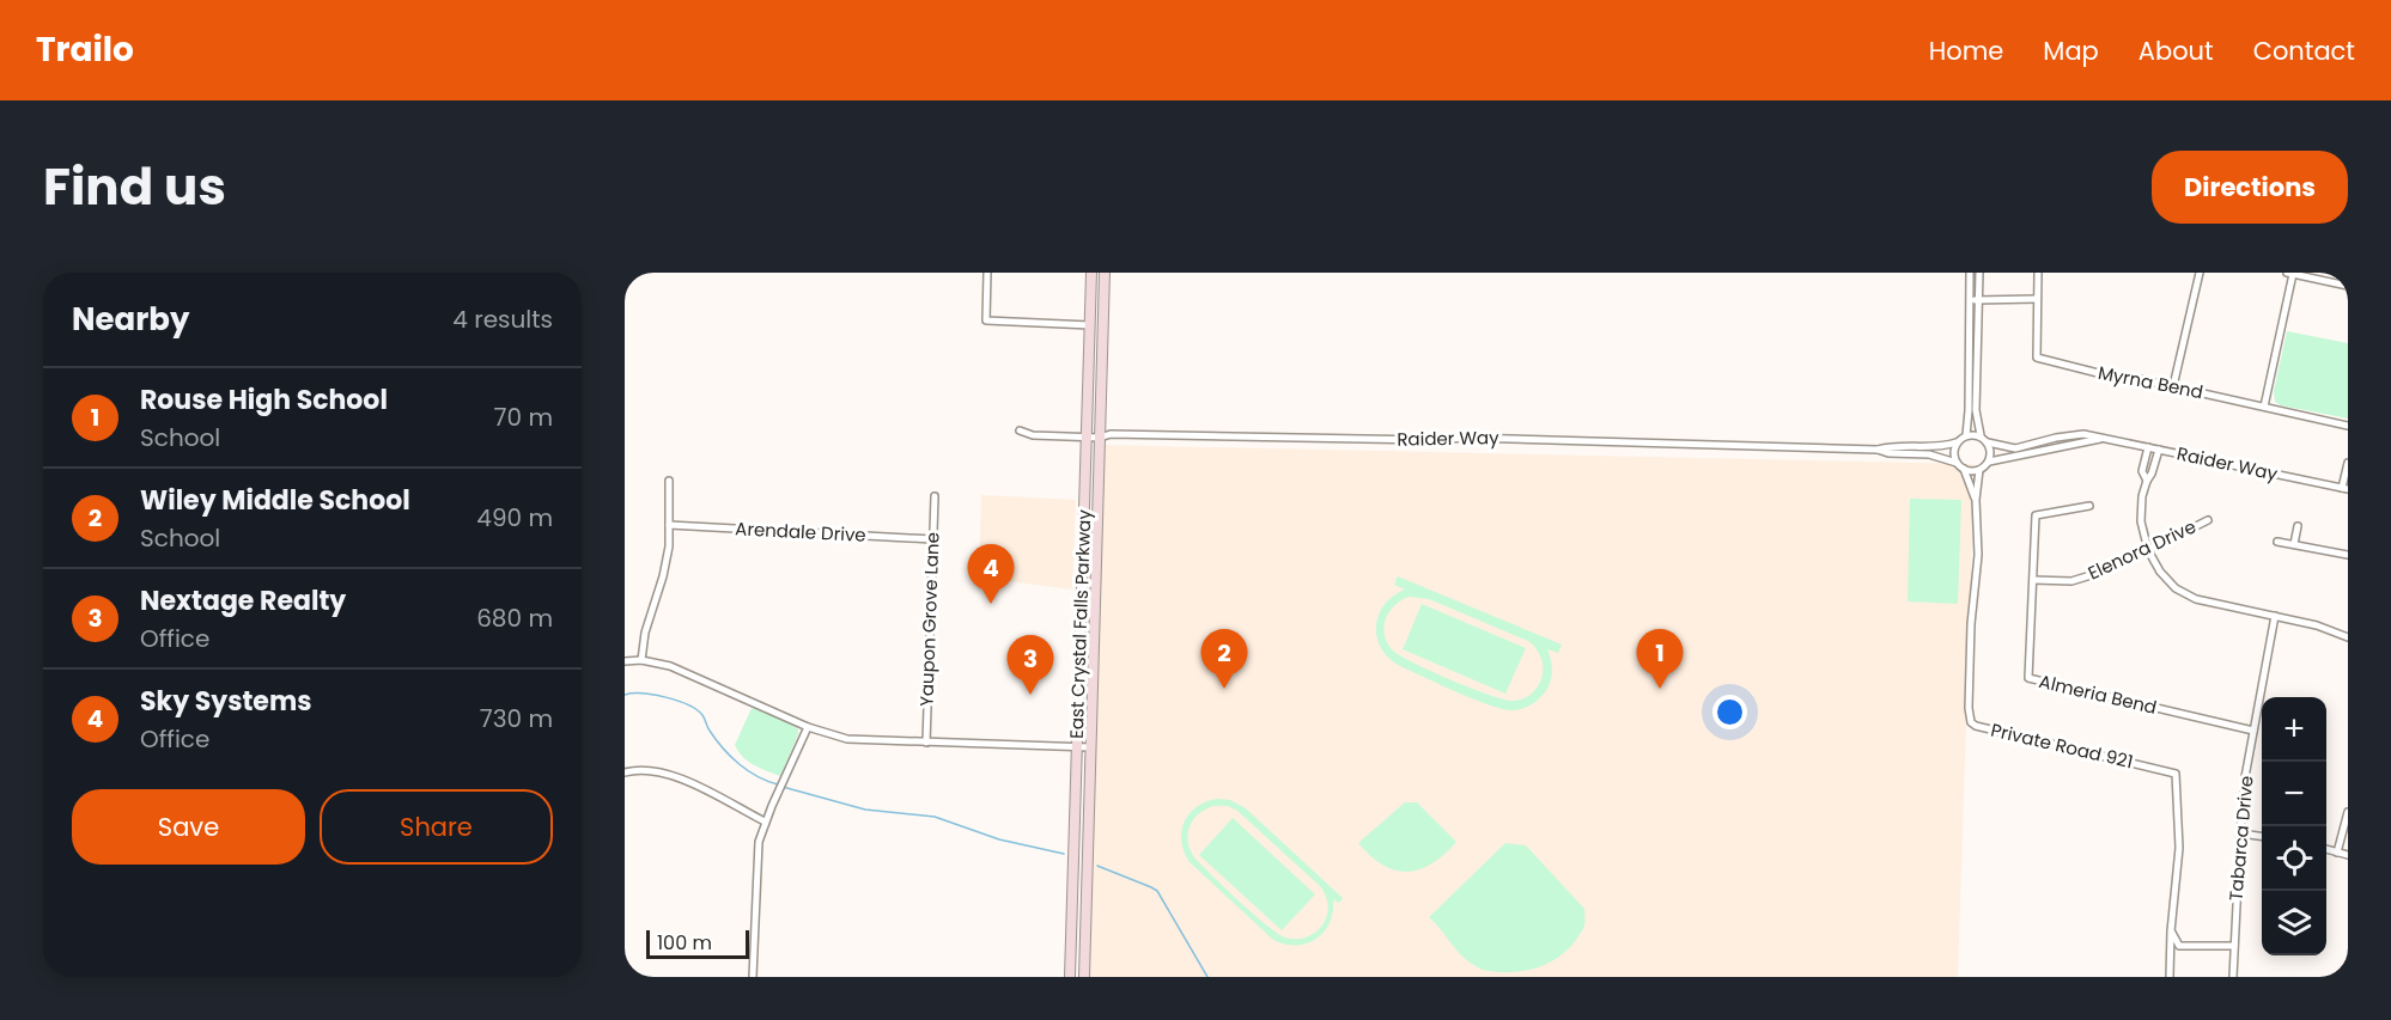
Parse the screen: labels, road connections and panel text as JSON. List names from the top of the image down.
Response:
{
  "streets": {
    "main road": ["East Crystal Falls Parkway"],
    "street": [
      "Myrna Bend",
      "Raider Way",
      "Arendale Drive",
      "Elenora Drive",
      "Yaupon Grove Lane",
      "Almeria Bend",
      "Private Road 921",
      "Tabarca Drive"
    ]
  },
  "crossings": [
    ["Raider Way", "East Crystal Falls Parkway"],
    ["Raider Way", "Private Road 921"],
    ["Arendale Drive", "Yaupon Grove Lane"],
    ["Elenora Drive", "Almeria Bend"],
    ["Almeria Bend", "Tabarca Drive"]
  ],
  "scale_bar": "100 m",
  "page": {
    "header": "Trailo",
    "nav": [
      "Home",
      "Map",
      "About",
      "Contact"
    ],
    "title": "Find us",
    "buttons": [
      "Directions",
      ["Save", "Share"]
    ],
    "heading": ["Nearby", "4 results"],
    "list": [
      {
        "mark": "1",
        "name": "Rouse High School",
        "note": "School",
        "value": "70 m"
      },
      {
        "mark": "2",
        "name": "Wiley Middle School",
        "note": "School",
        "value": "490 m"
      },
      {
        "mark": "3",
        "name": "Nextage Realty",
        "note": "Office",
        "value": "680 m"
      },
      {
        "mark": "4",
        "name": "Sky Systems",
        "note": "Office",
        "value": "730 m"
      }
    ],
    "pins": [
      "4",
      "1",
      "2",
      "3"
    ],
    "map_buttons": ["+", "−"],
    "scale": "100 m"
  }
}
